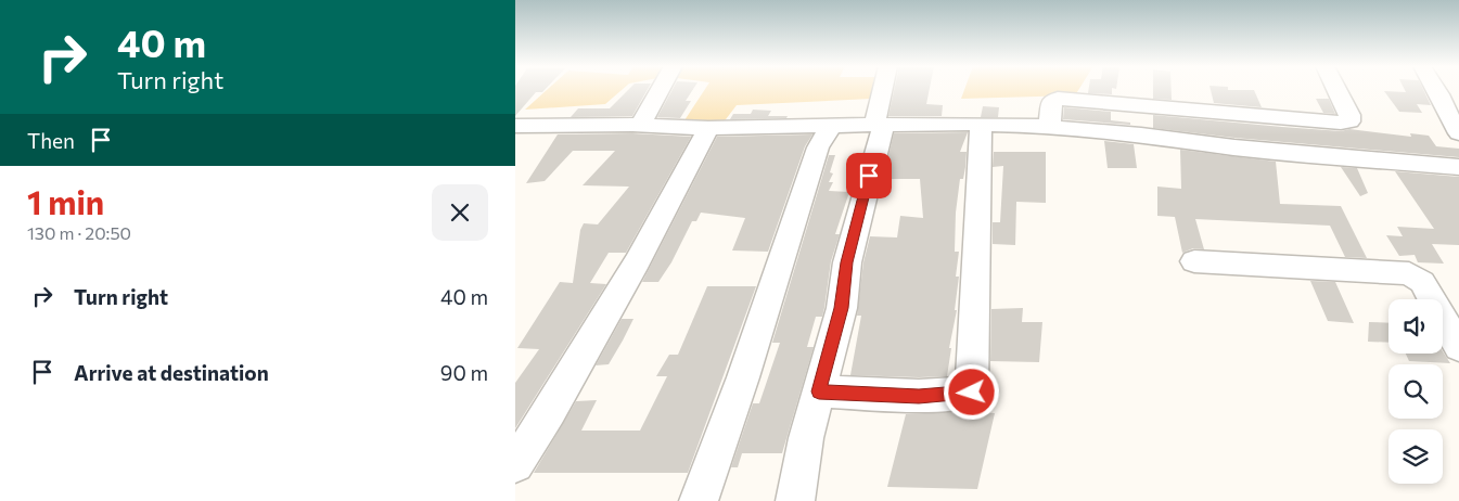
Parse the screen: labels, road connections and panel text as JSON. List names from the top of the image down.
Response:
{
  "page": {
    "turn": ["40 m", "Turn right"],
    "then": "Then",
    "heading": ["1 min", "130 m · 20:50"],
    "list": [
      {
        "name": "Turn right",
        "value": "40 m"
      },
      {
        "name": "Arrive at destination",
        "value": "90 m"
      }
    ]
  }
}
